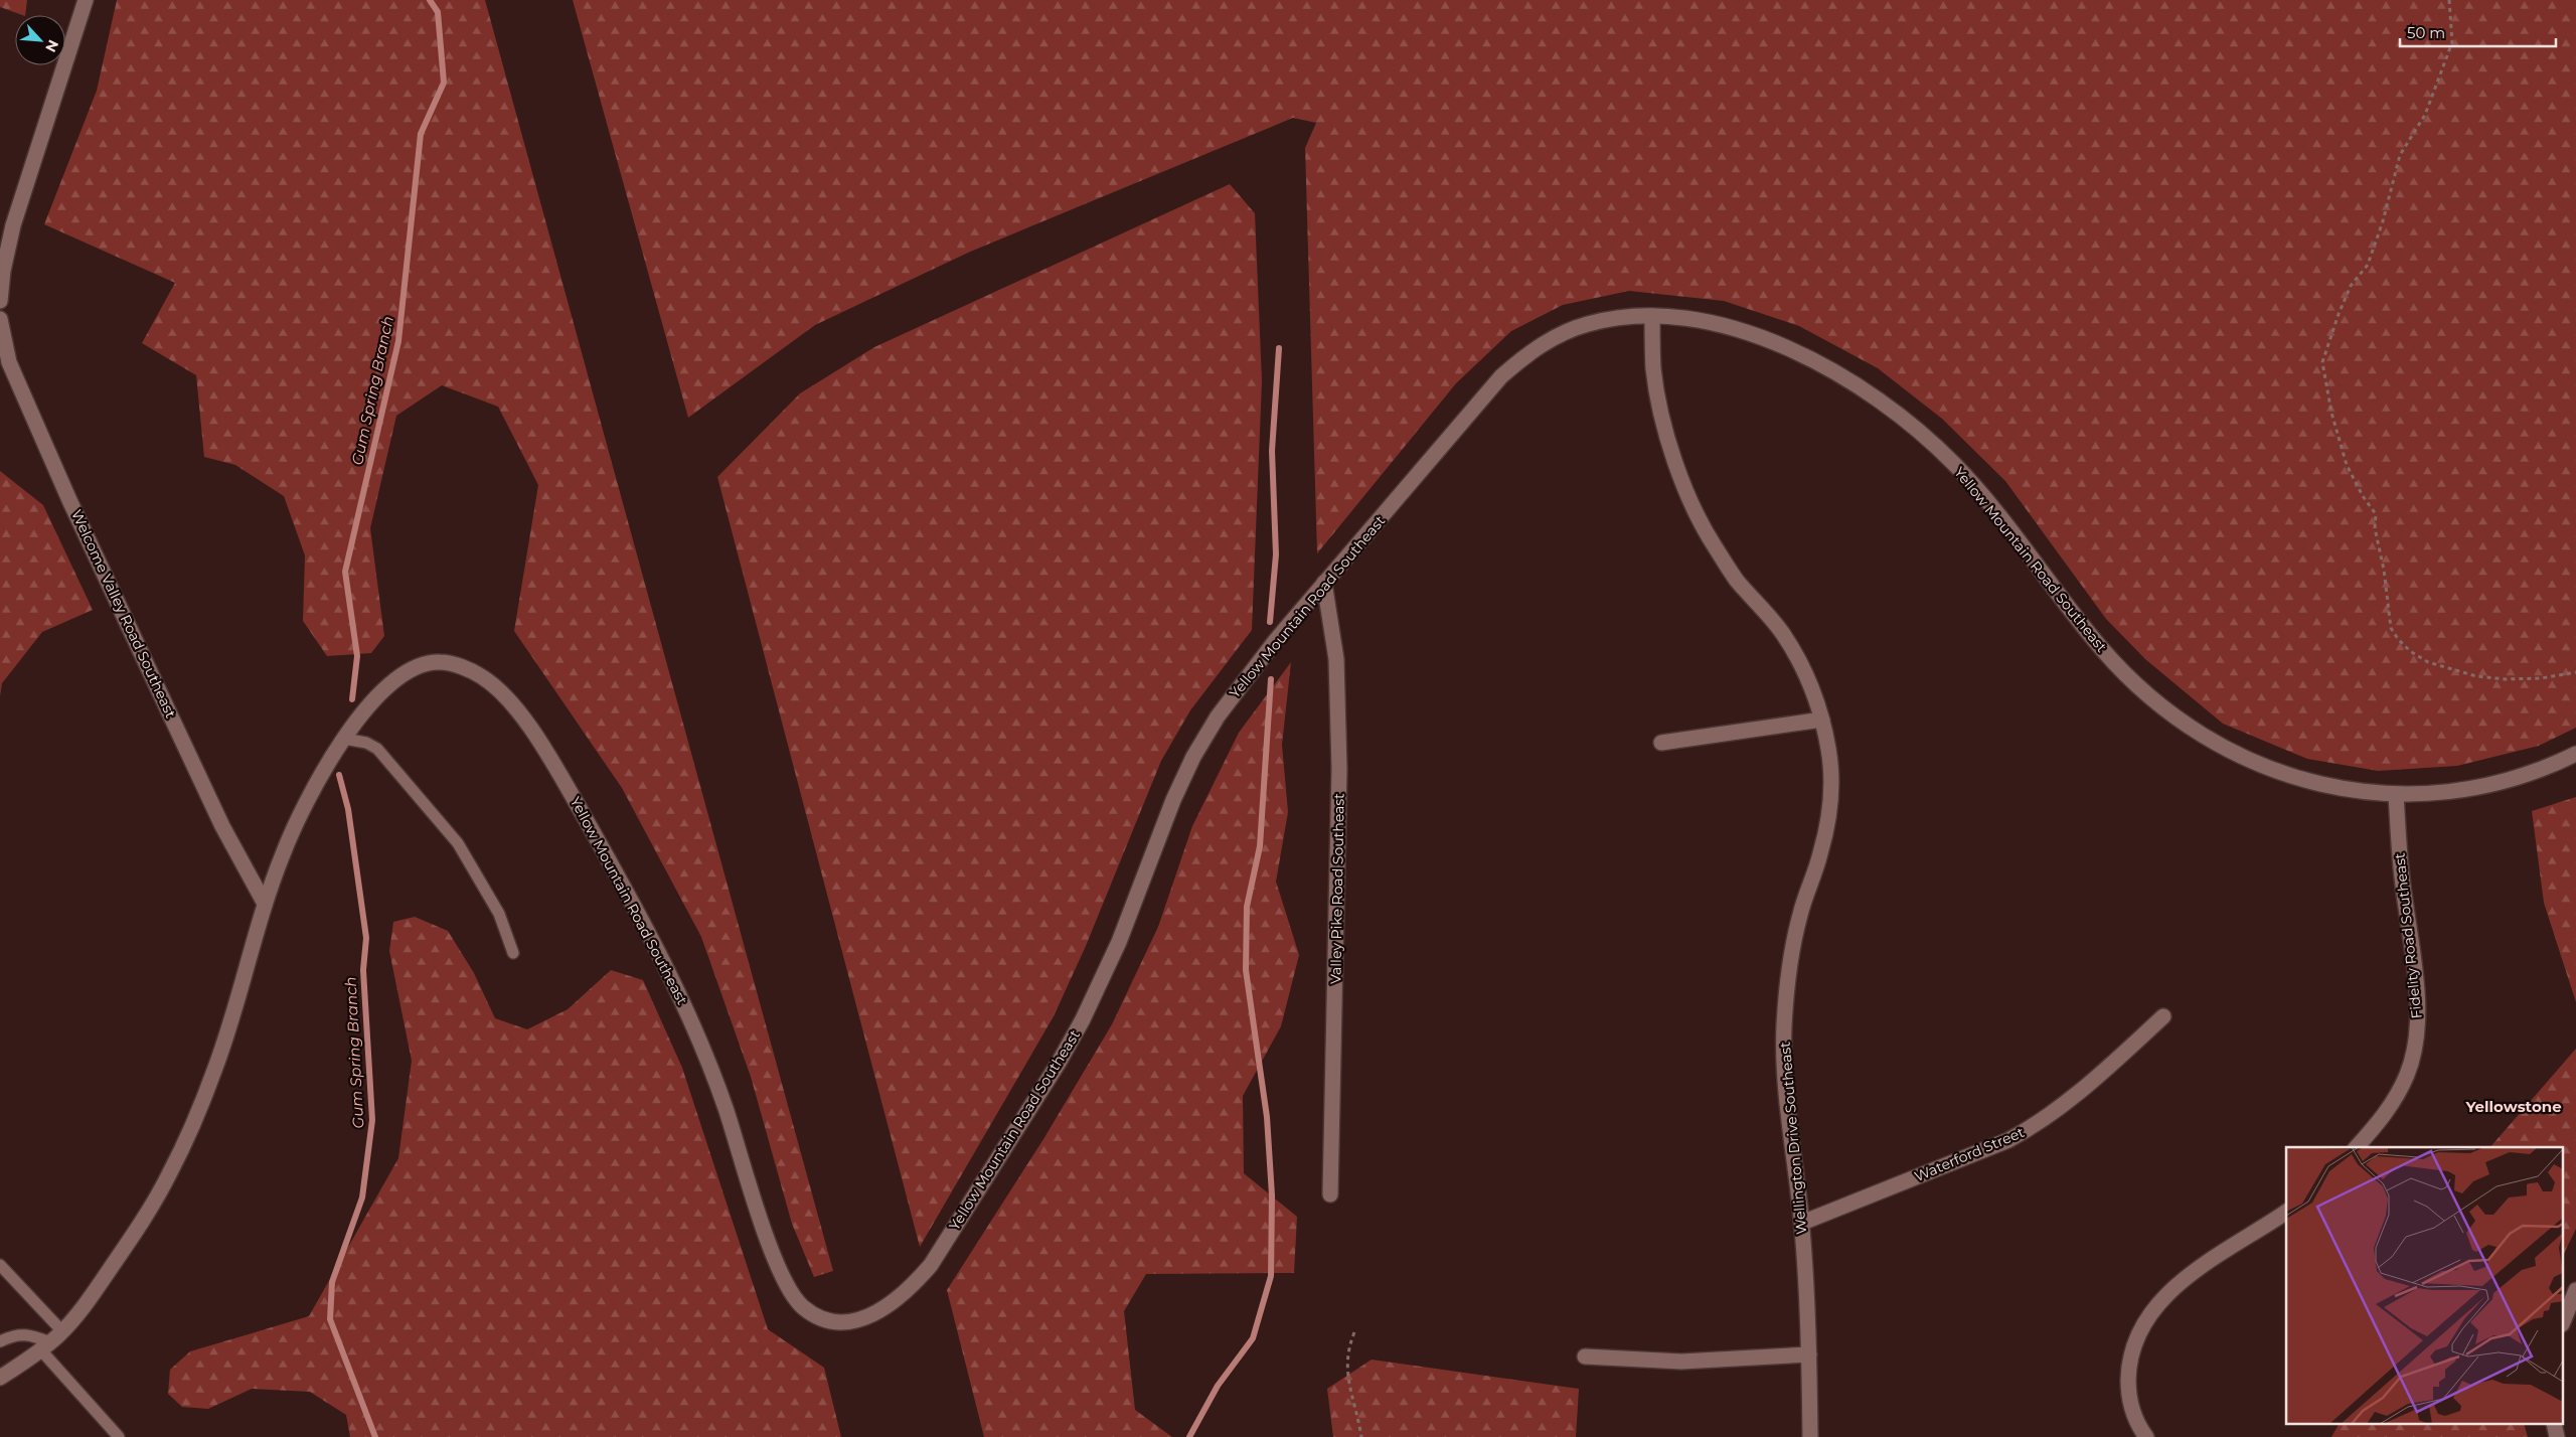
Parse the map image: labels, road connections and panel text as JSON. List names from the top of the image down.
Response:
{
  "streets": {
    "street": [
      "Yellow Mountain Road Southeast",
      "Welcome Valley Road Southeast",
      "Valley Pike Road Southeast",
      "Fidelity Road Southeast",
      "Wellington Drive Southeast",
      "Waterford Street"
    ]
  },
  "crossings": [
    ["Yellow Mountain Road Southeast", "Welcome Valley Road Southeast"],
    ["Yellow Mountain Road Southeast", "Valley Pike Road Southeast"],
    ["Yellow Mountain Road Southeast", "Fidelity Road Southeast"],
    ["Yellow Mountain Road Southeast", "Wellington Drive Southeast"],
    ["Wellington Drive Southeast", "Waterford Street"]
  ],
  "districts": ["Yellowstone"],
  "water": ["Gum Spring Branch"],
  "scale_bar": "50 m",
  "north": "bottom right"
}
